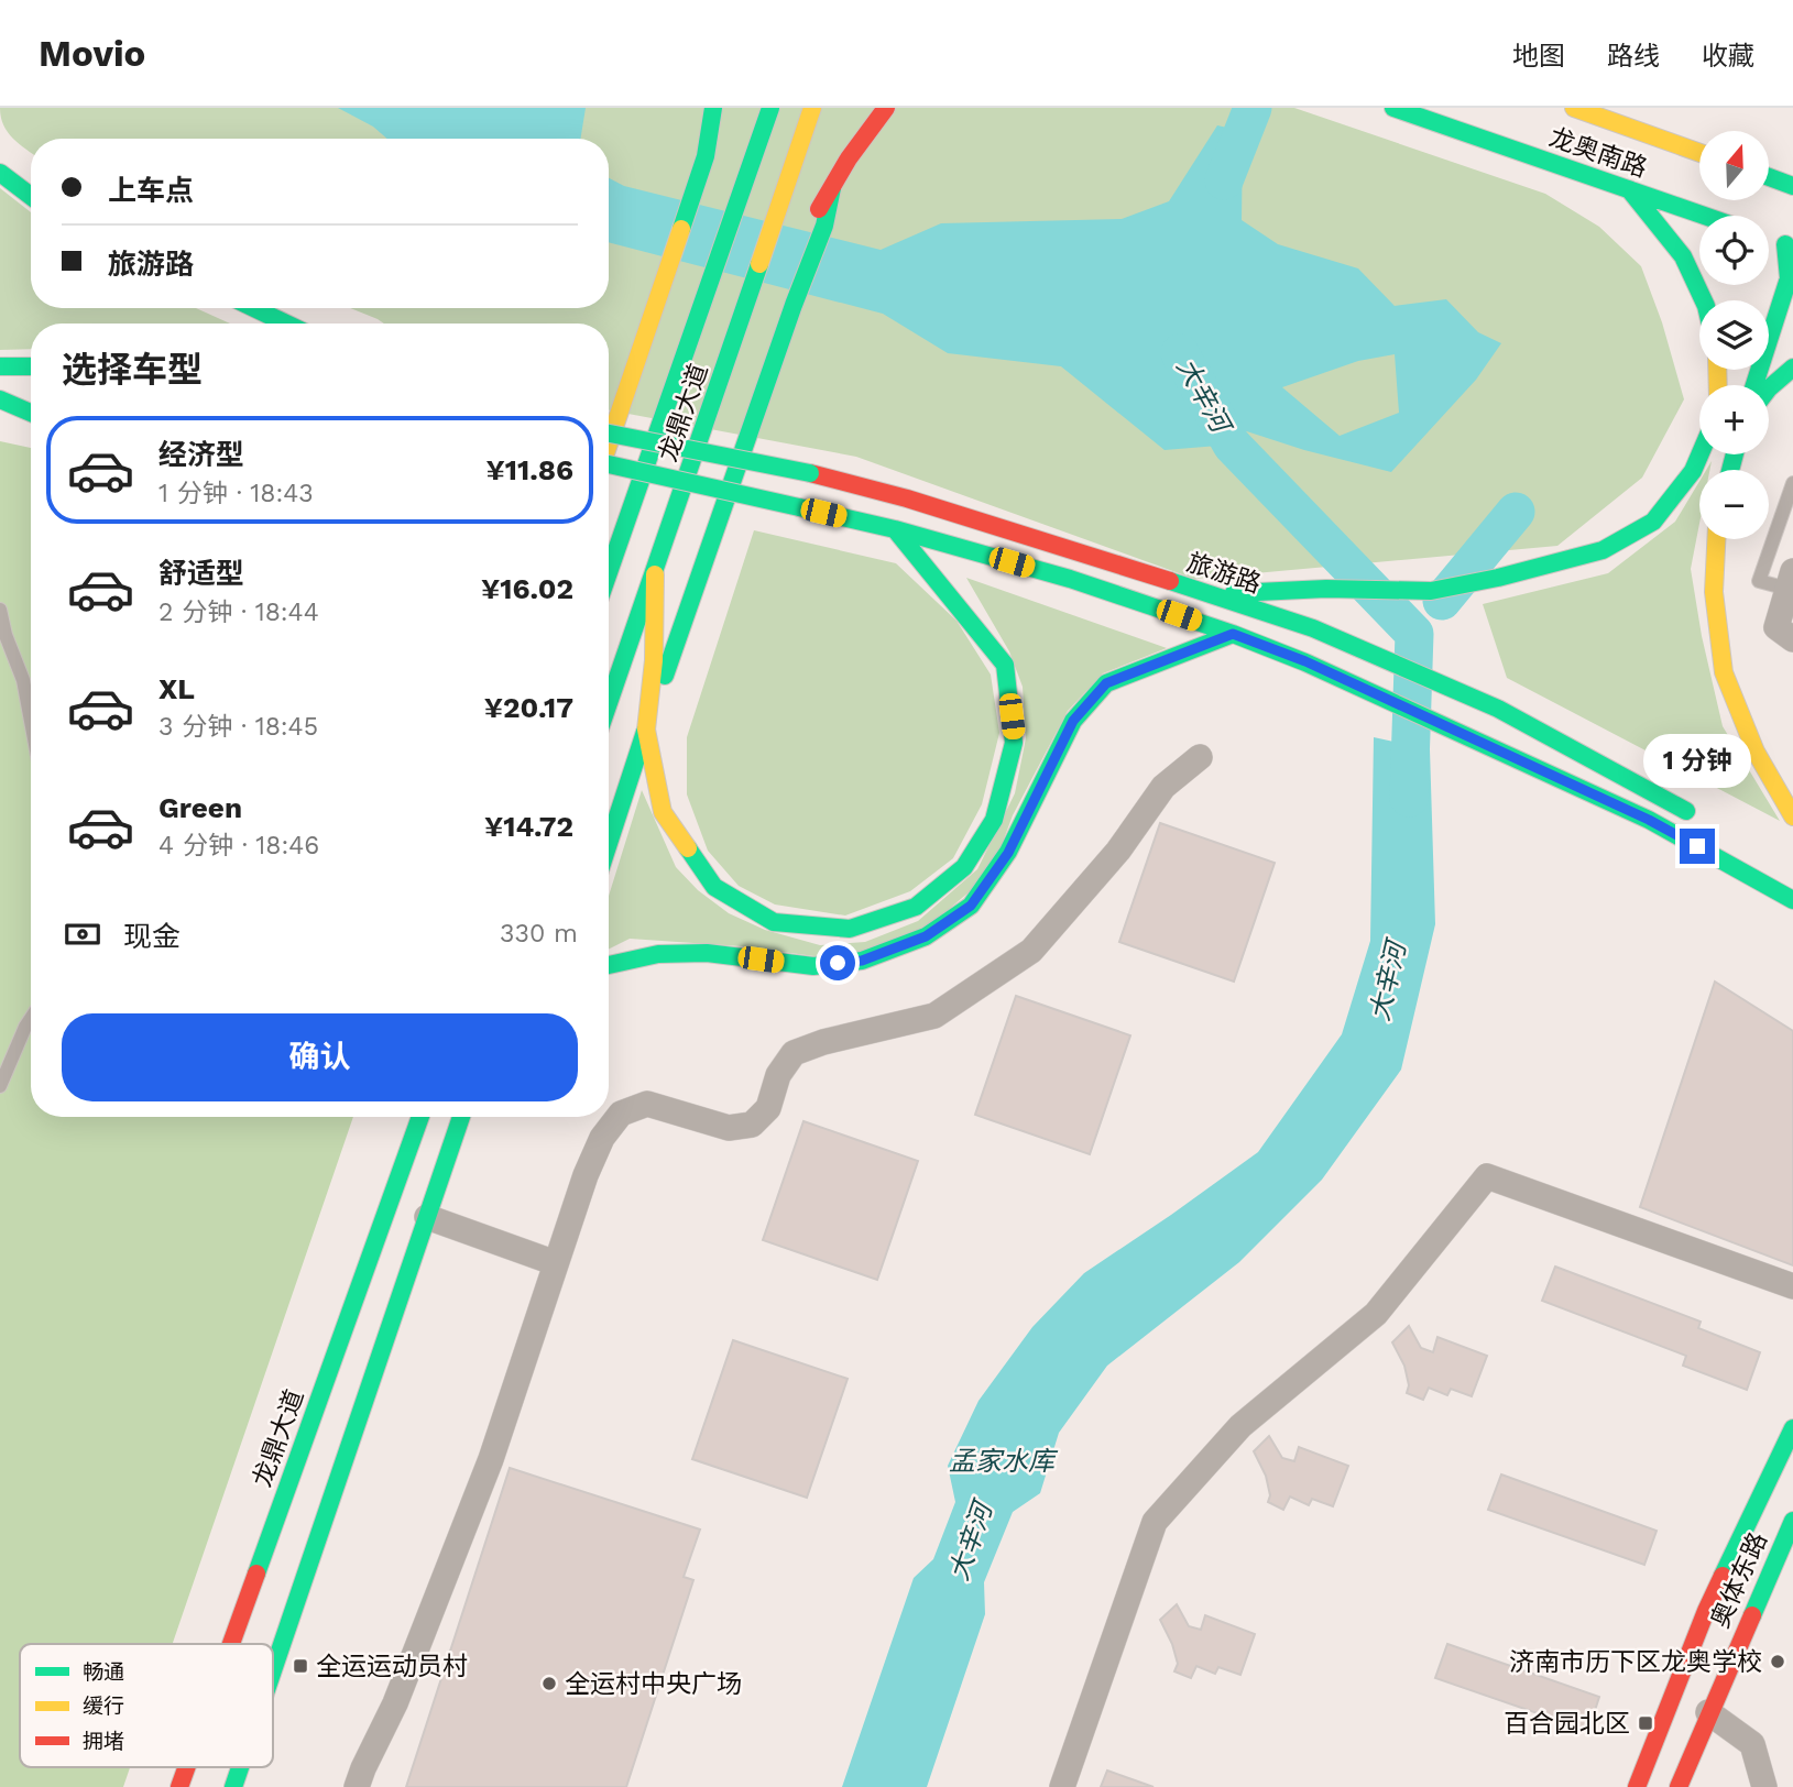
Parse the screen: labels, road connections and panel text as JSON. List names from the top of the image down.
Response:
{
  "streets": {
    "main road": [
      "龙奥南路",
      "龙鼎大道",
      "旅游路",
      "奥体东路"
    ]
  },
  "water": ["大辛河", "孟家水库"],
  "places": {
    "other": ["济南市历下区龙奥学校", "全运村中央广场"],
    "transit": ["全运运动员村", "百合园北区"]
  },
  "legend": ["畅通", "缓行", "拥堵"],
  "north": "top",
  "page": {
    "header": "Movio",
    "nav": ["地图", "路线", "收藏"],
    "map_buttons": ["+", "−"],
    "banner": ["上车点", "旅游路"],
    "heading": "选择车型",
    "list": [
      {
        "name": "经济型",
        "note": "1 分钟 · 18:43",
        "value": "¥11.86"
      },
      {
        "name": "舒适型",
        "note": "2 分钟 · 18:44",
        "value": "¥16.02"
      },
      {
        "name": "XL",
        "note": "3 分钟 · 18:45",
        "value": "¥20.17"
      },
      {
        "name": "Green",
        "note": "4 分钟 · 18:46",
        "value": "¥14.72"
      }
    ],
    "bubble": "1 分钟",
    "pay": ["现金", "330 m"],
    "buttons": "确认"
  }
}
